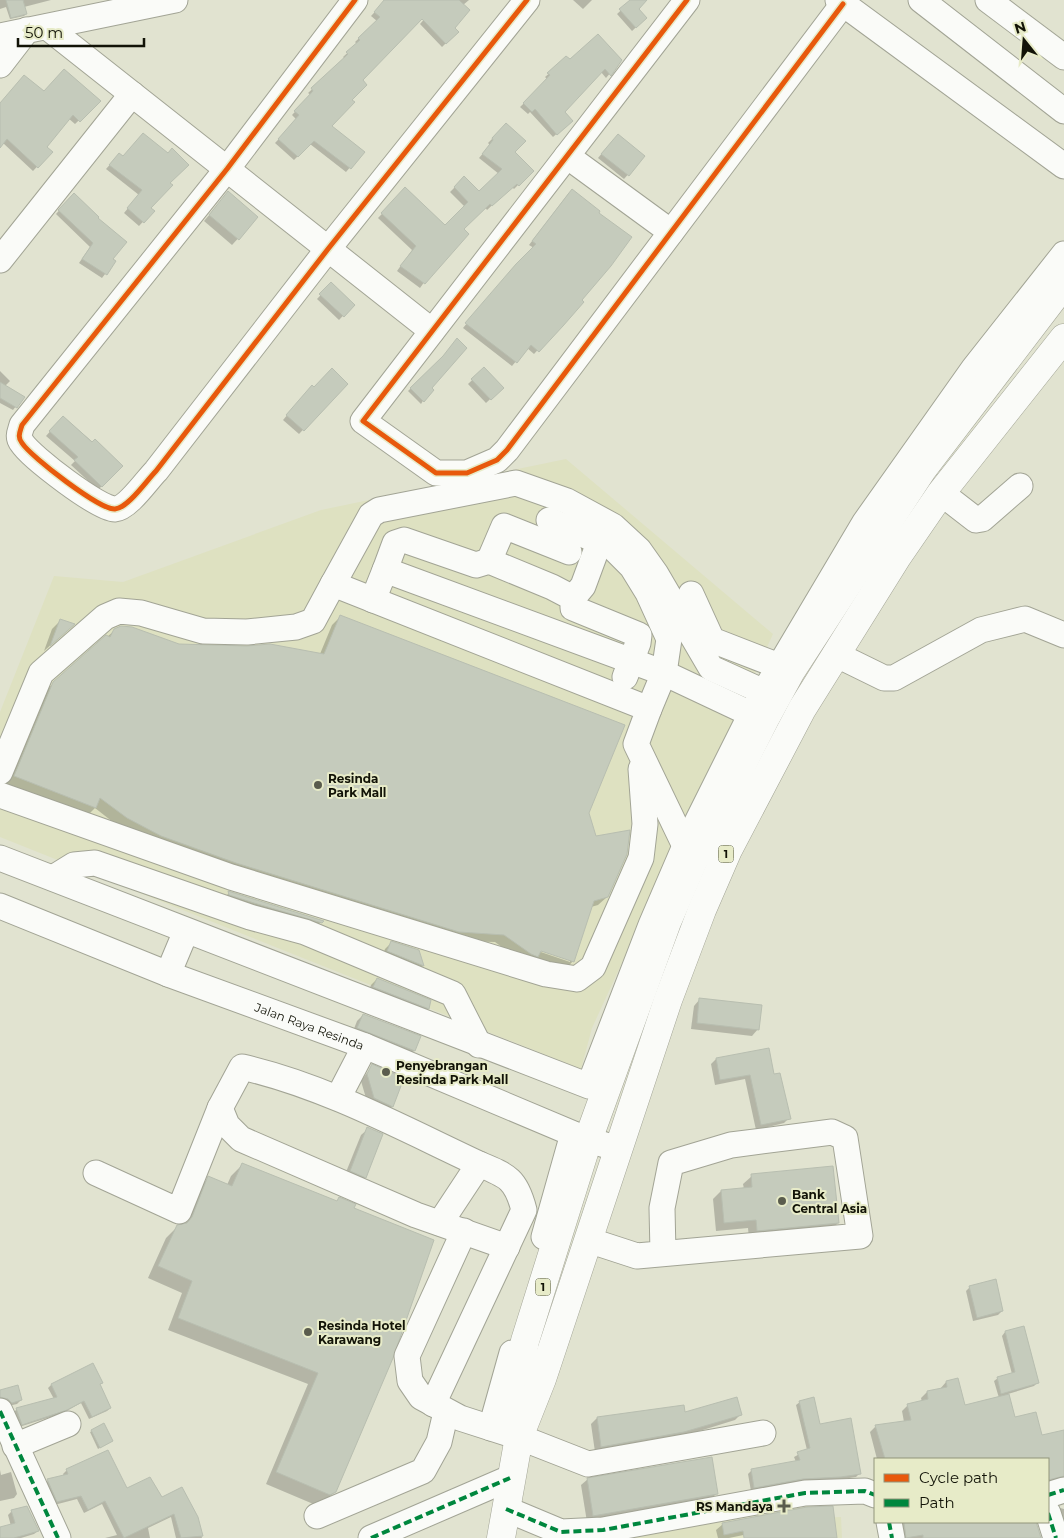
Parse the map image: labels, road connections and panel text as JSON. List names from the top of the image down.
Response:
{
  "streets": {
    "main road": ["1"],
    "street": ["Jalan Raya Resinda"]
  },
  "crossings": [
    ["1", "Jalan Raya Resinda"]
  ],
  "places": {
    "other": [
      "Resinda Park Mall",
      "Penyebrangan Resinda Park Mall",
      "Bank Central Asia",
      "Resinda Hotel Karawang"
    ],
    "health": ["RS Mandaya"]
  },
  "legend": ["Cycle path", "Path"],
  "scale_bar": "50 m",
  "north": "top"
}
